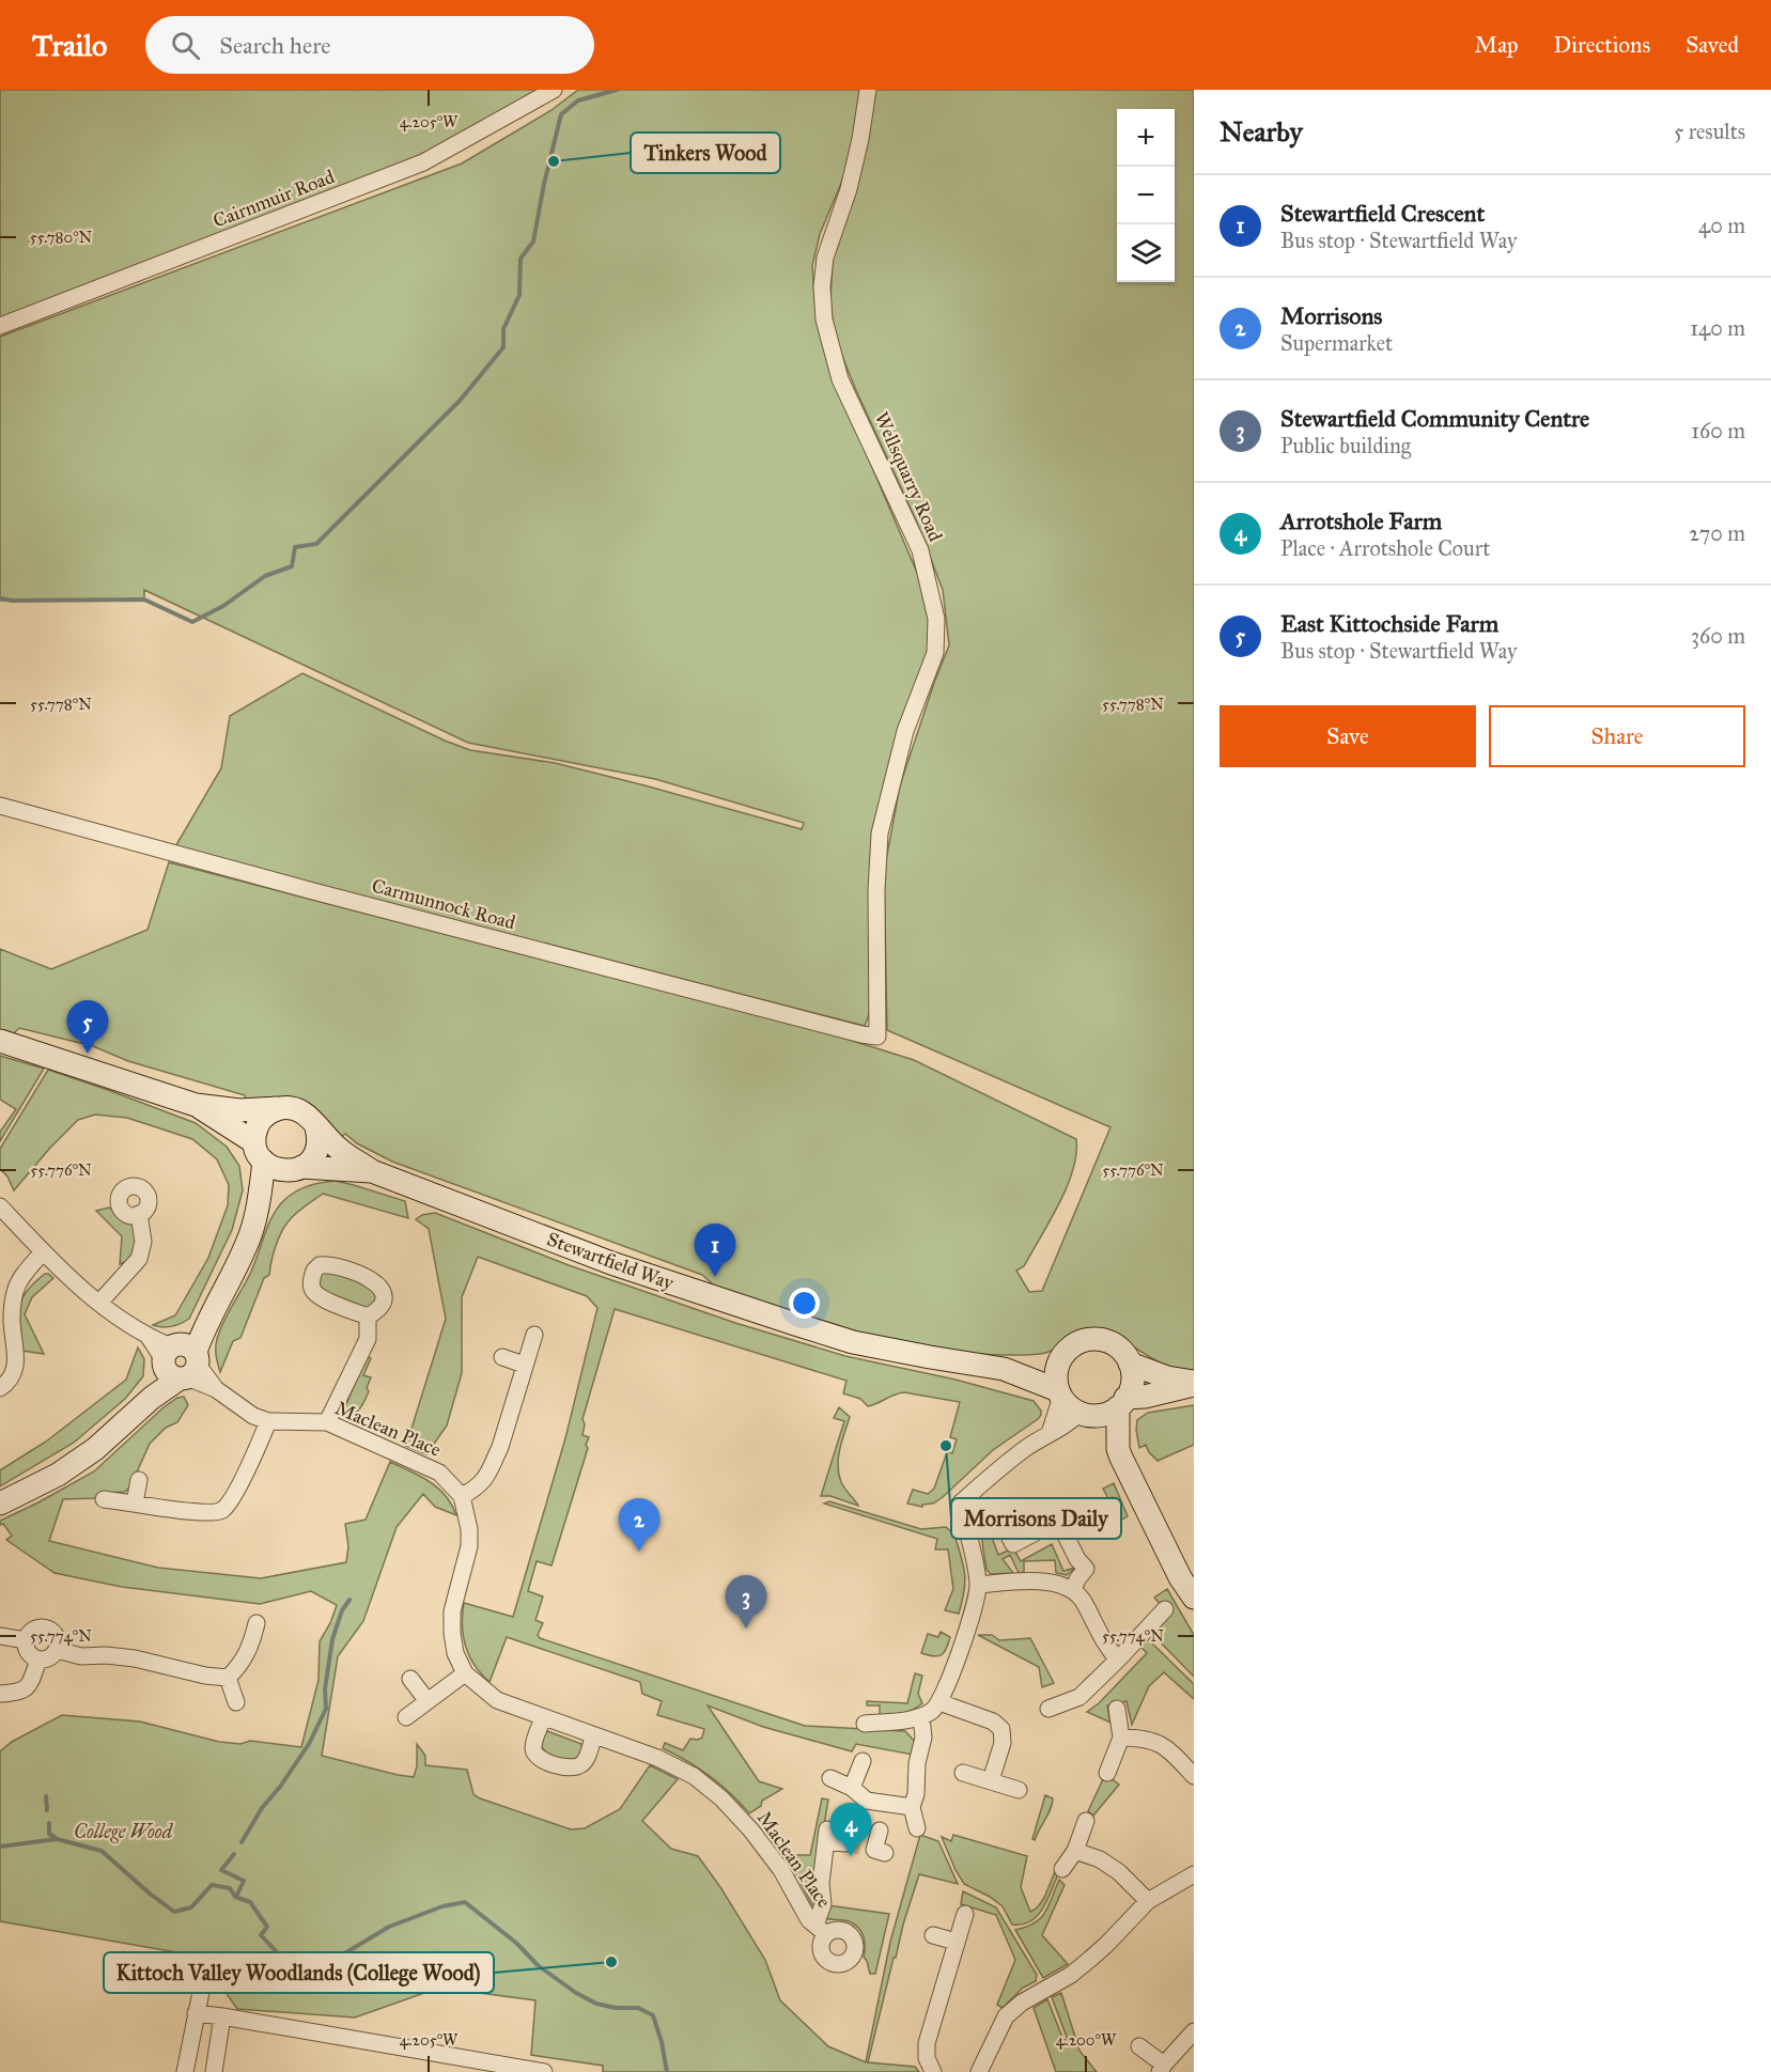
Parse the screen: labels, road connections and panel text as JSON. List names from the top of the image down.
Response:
{
  "streets": {
    "street": [
      "Cairnmuir Road",
      "Wellsquarry Road",
      "Carmunnock Road",
      "Stewartfield Way",
      "Maclean Place"
    ]
  },
  "crossings": [
    ["Wellsquarry Road", "Carmunnock Road"]
  ],
  "parks": ["College Wood"],
  "places": ["Tinkers Wood", "Morrisons Daily", "Kittoch Valley Woodlands (College Wood)"],
  "page": {
    "header": "Trailo",
    "search": "Search here",
    "nav": ["Map", "Directions", "Saved"],
    "heading": ["Nearby", "5 results"],
    "map_buttons": ["+", "−"],
    "list": [
      {
        "mark": "1",
        "name": "Stewartfield Crescent",
        "note": "Bus stop · Stewartfield Way",
        "value": "40 m"
      },
      {
        "mark": "2",
        "name": "Morrisons",
        "note": "Supermarket",
        "value": "140 m"
      },
      {
        "mark": "3",
        "name": "Stewartfield Community Centre",
        "note": "Public building",
        "value": "160 m"
      },
      {
        "mark": "4",
        "name": "Arrotshole Farm",
        "note": "Place · Arrotshole Court",
        "value": "270 m"
      },
      {
        "mark": "5",
        "name": "East Kittochside Farm",
        "note": "Bus stop · Stewartfield Way",
        "value": "360 m"
      }
    ],
    "buttons": ["Save", "Share"],
    "pins": [
      "5",
      "1",
      "2",
      "3",
      "4"
    ]
  },
  "coordinates": [
    "4.205°W",
    "55.780°N",
    "55.778°N",
    "55.776°N",
    "55.774°N",
    "4.200°W"
  ]
}
